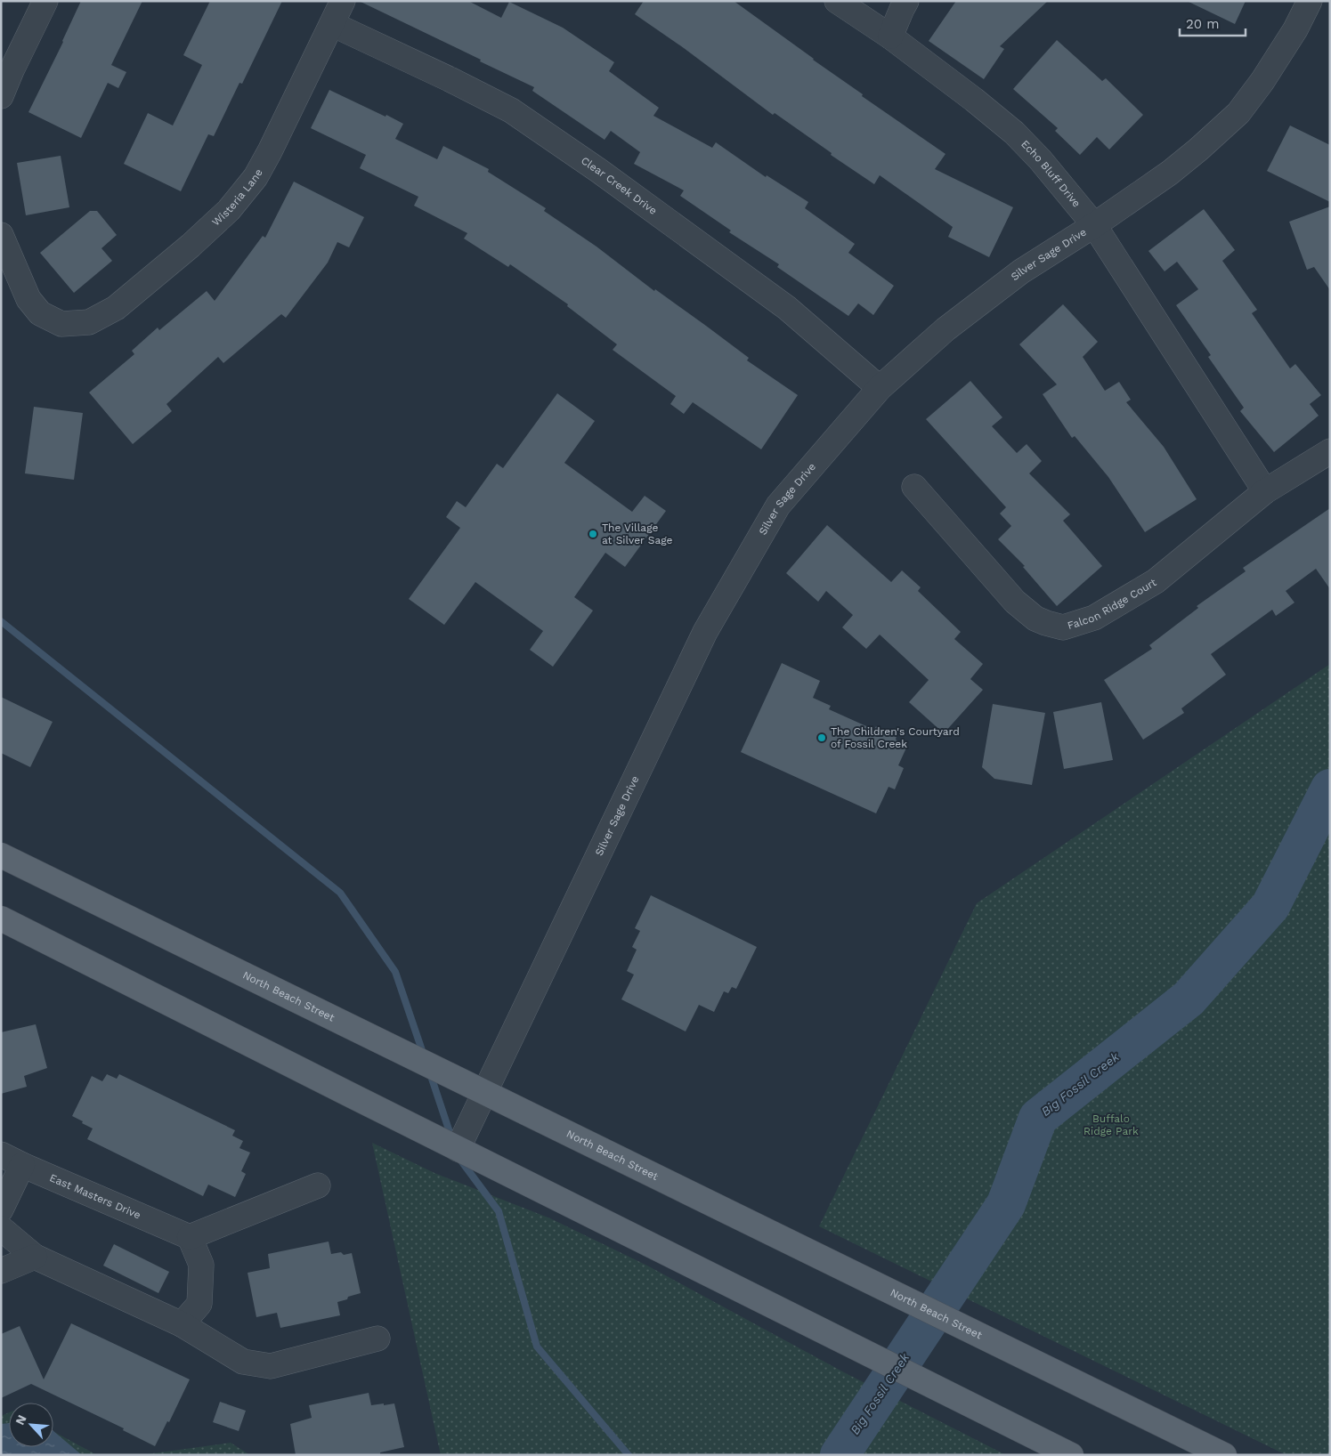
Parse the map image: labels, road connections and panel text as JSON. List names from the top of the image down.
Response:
{
  "streets": {
    "main road": ["North Beach Street"],
    "street": [
      "Echo Bluff Drive",
      "Clear Creek Drive",
      "Wisteria Lane",
      "Silver Sage Drive",
      "Falcon Ridge Court",
      "East Masters Drive"
    ]
  },
  "crossings": [
    ["Echo Bluff Drive", "Silver Sage Drive"],
    ["Echo Bluff Drive", "Falcon Ridge Court"],
    ["Clear Creek Drive", "Wisteria Lane"],
    ["Clear Creek Drive", "Silver Sage Drive"],
    ["Silver Sage Drive", "North Beach Street"]
  ],
  "water": ["Big Fossil Creek"],
  "parks": ["Buffalo Ridge Park"],
  "places": ["The Village at Silver Sage", "The Children's Courtyard of Fossil Creek"],
  "scale_bar": "20 m",
  "north": "top left"
}
